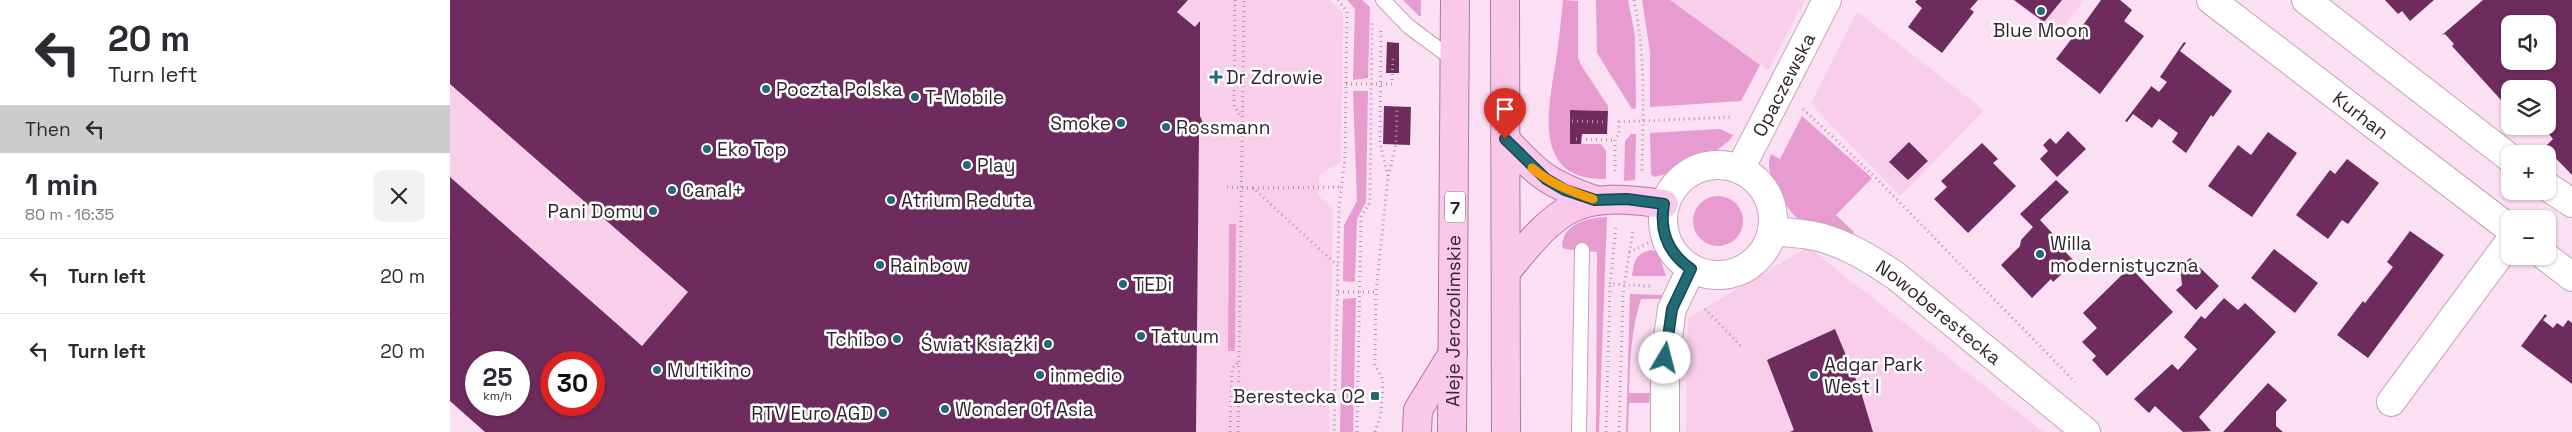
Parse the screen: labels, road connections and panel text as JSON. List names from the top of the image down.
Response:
{
  "streets": {
    "main road": ["7", "Aleje Jerozolimskie"],
    "street": ["Opaczewska", "Kurhan", "Nowoberestecka"]
  },
  "crossings": [
    ["Opaczewska", "Nowoberestecka"]
  ],
  "places": {
    "other": [
      "Blue Moon",
      "Poczta Polska",
      "T-Mobile",
      "Smoke",
      "Rossmann",
      "Eko Top",
      "Play",
      "Canal+",
      "Atrium Reduta",
      "Pani Domu",
      "Willa modernistyczna",
      "Rainbow",
      "TEDi",
      "Tatuum",
      "Tchibo",
      "Świat Książki",
      "Multikino",
      "inmedio",
      "Adgar Park West I",
      "Wonder Of Asia",
      "RTV Euro AGD"
    ],
    "health": ["Dr Zdrowie"],
    "transit": ["Berestecka 02"]
  },
  "page": {
    "turn": ["20 m", "Turn left"],
    "map_buttons": ["+", "−"],
    "then": "Then",
    "heading": ["1 min", "80 m · 16:35"],
    "list": [
      {
        "name": "Turn left",
        "value": "20 m"
      },
      {
        "name": "Turn left",
        "value": "20 m"
      }
    ],
    "speed": "25 km/h",
    "limit": "30"
  }
}
